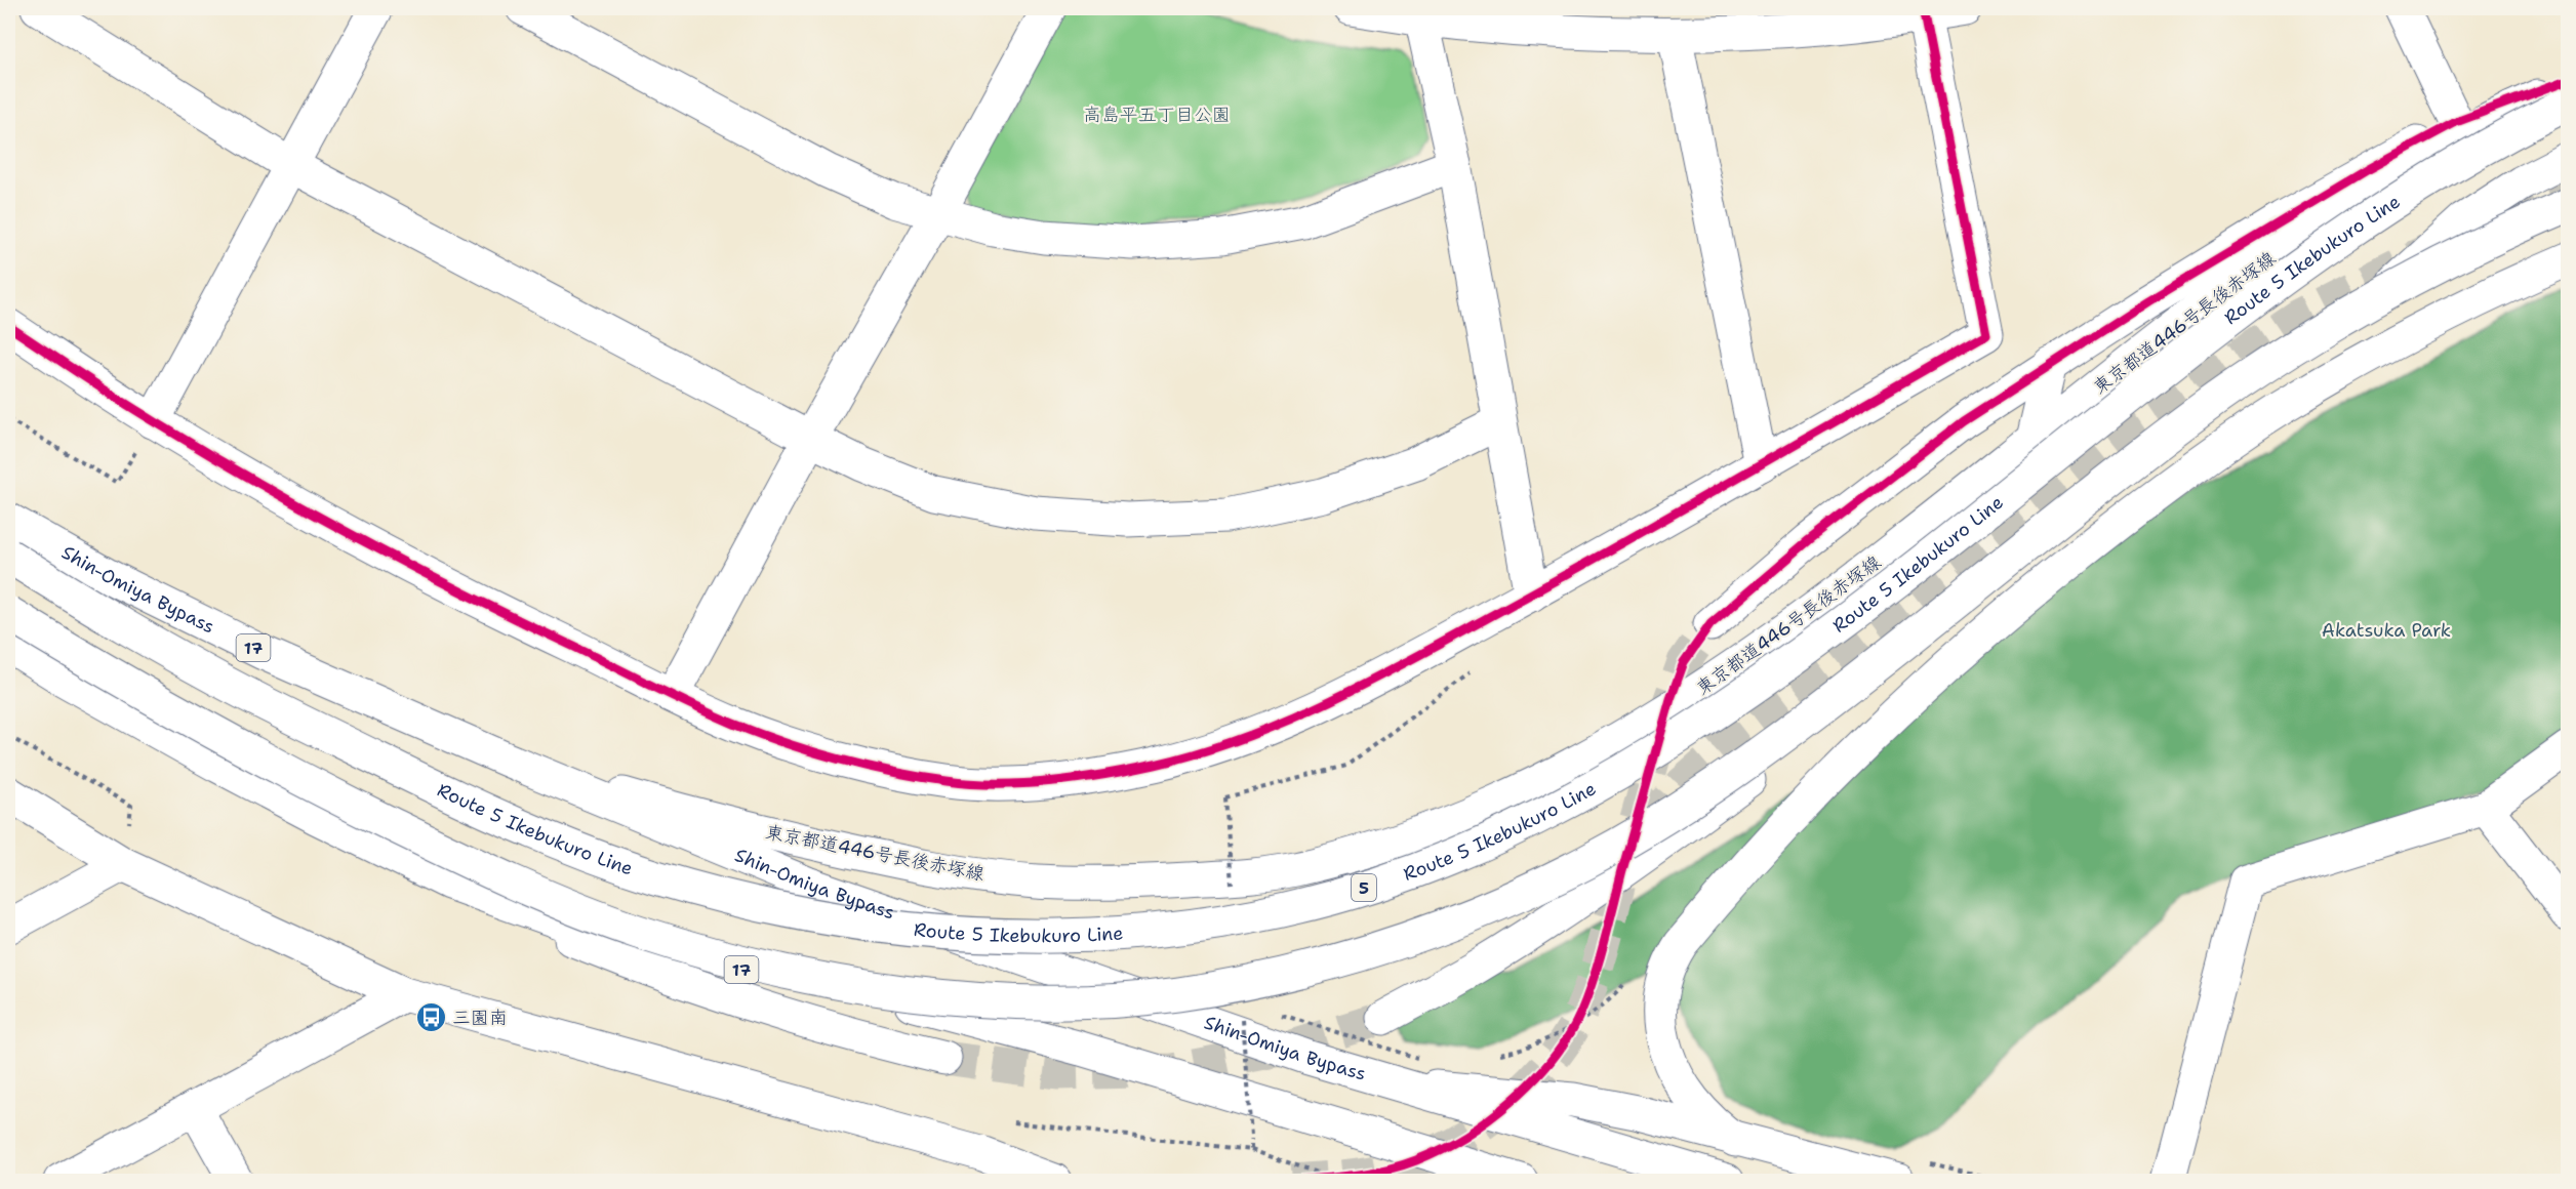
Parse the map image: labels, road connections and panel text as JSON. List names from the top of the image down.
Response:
{
  "streets": {
    "main road": [
      "Route 5 Ikebukuro Line",
      "東京都道446号長後赤塚線",
      "Shin-Omiya Bypass",
      "17",
      "5"
    ]
  },
  "crossings": [
    ["東京都道446号長後赤塚線", "Shin-Omiya Bypass"],
    ["Shin-Omiya Bypass", "17"]
  ],
  "parks": ["高島平五丁目公園", "Akatsuka Park"],
  "places": {
    "bus stop": ["三園南"]
  }
}
